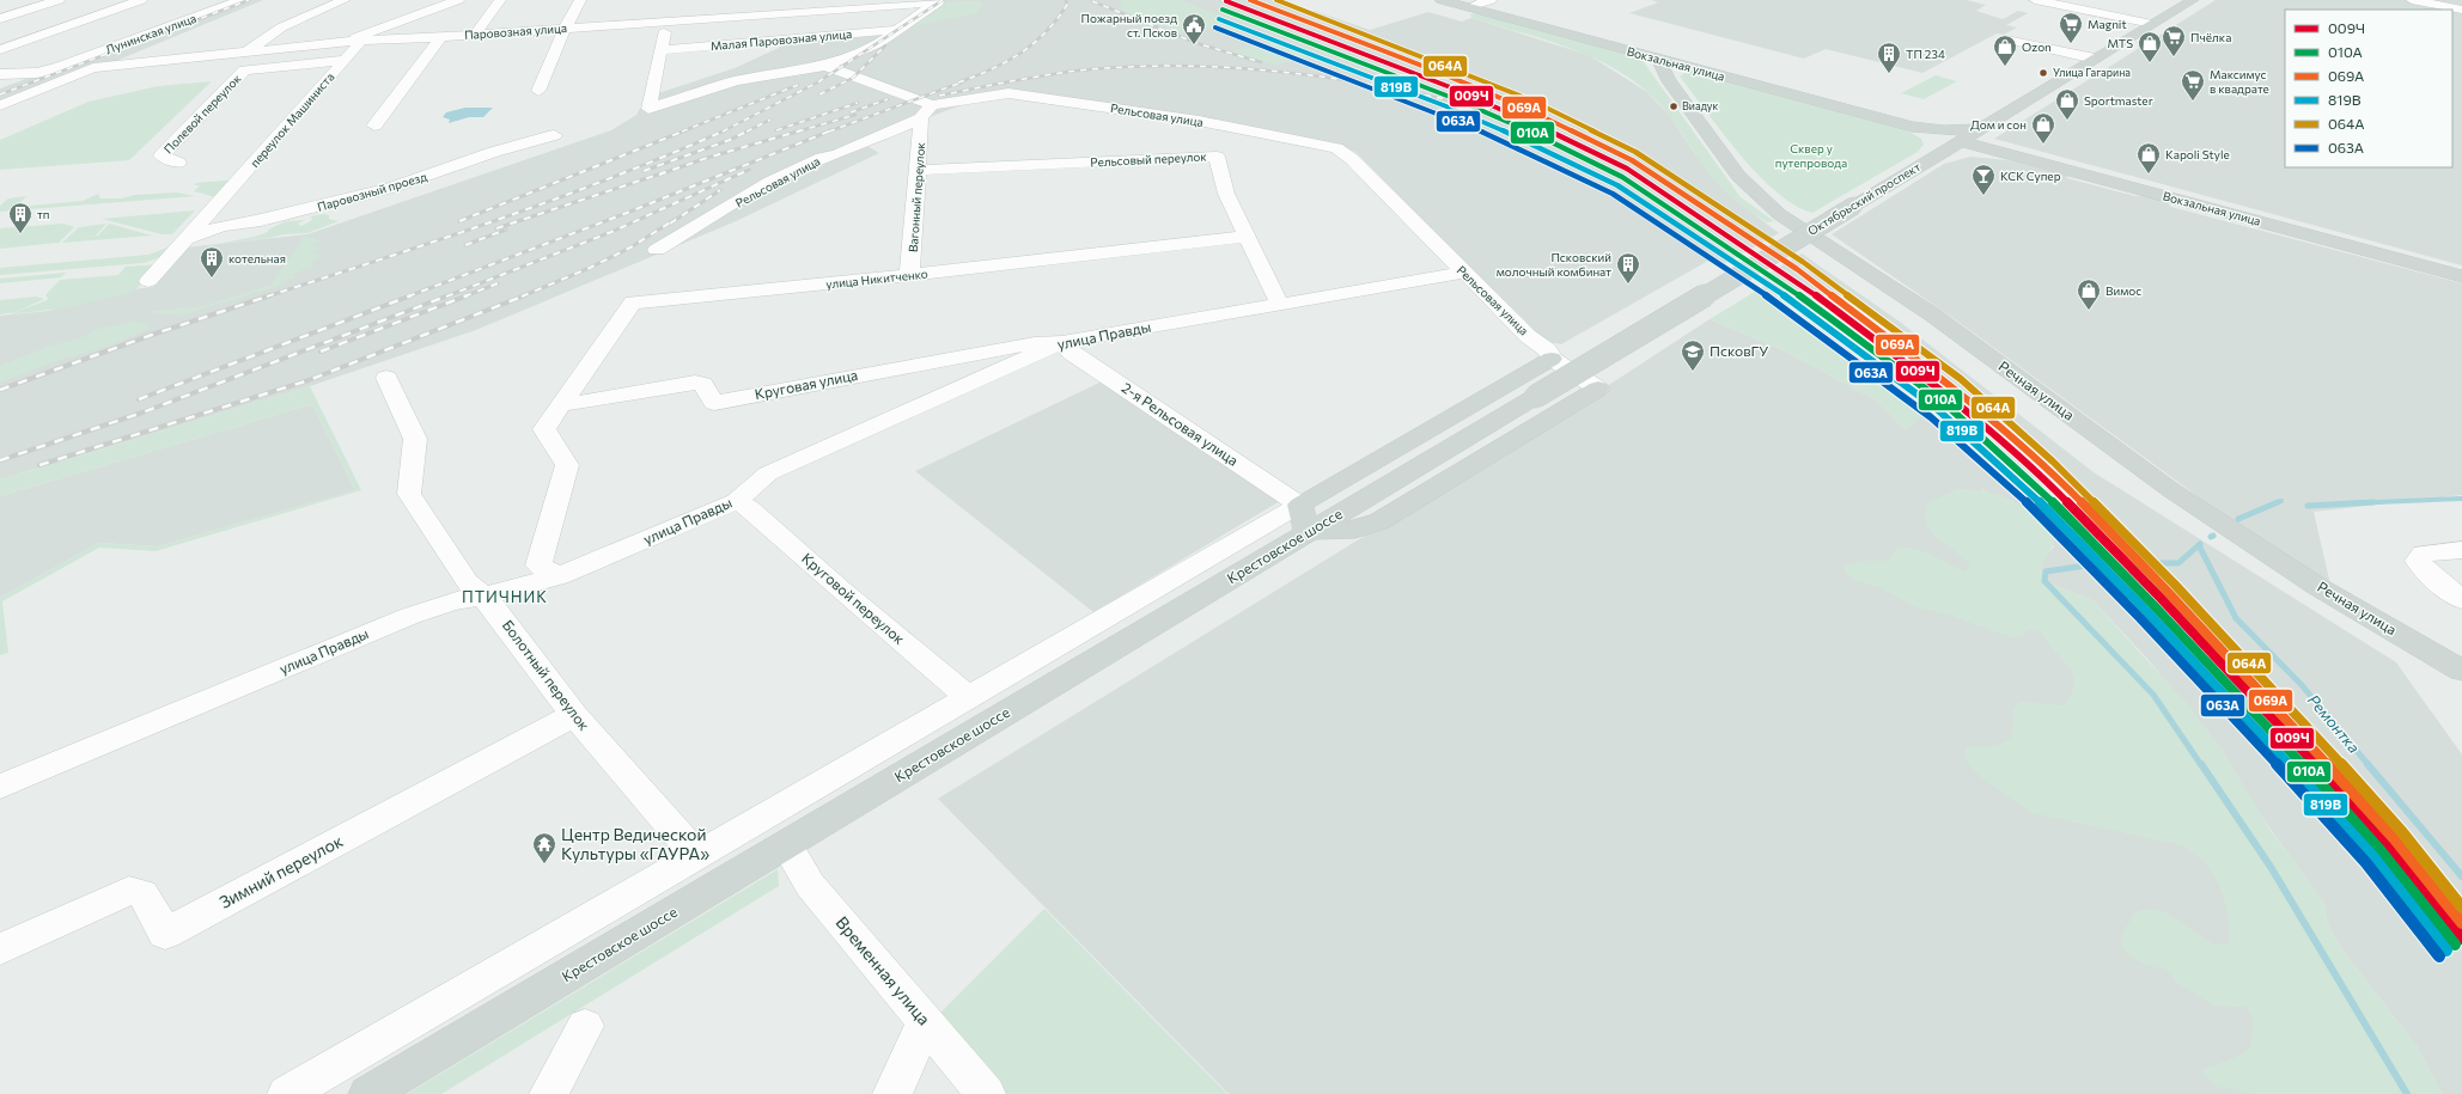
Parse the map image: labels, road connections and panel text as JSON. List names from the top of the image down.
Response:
{
  "streets": {
    "main road": [
      "Вокзальная улица",
      "Октябрьский проспект",
      "Речная улица",
      "Крестовское шоссе"
    ],
    "street": [
      "Паровозная улица",
      "Лунинская улица",
      "Малая Паровозная улица",
      "Полевой переулок",
      "Рельсовая улица",
      "переулок Машиниста",
      "Рельсовый переулок",
      "Паровозный проезд",
      "Вагонный переулок",
      "улица Никитченко",
      "улица Правды",
      "Круговая улица",
      "2-я Рельсовая улица",
      "Круговой переулок",
      "Болотный переулок",
      "Зимний переулок",
      "Временная улица"
    ]
  },
  "crossings": [
    ["Паровозная улица", "Лунинская улица"],
    ["Паровозная улица", "переулок Машиниста"],
    ["Вокзальная улица", "Октябрьский проспект"],
    ["Вокзальная улица", "Речная улица"],
    ["Полевой переулок", "переулок Машиниста"],
    ["Рельсовая улица", "Вагонный переулок"],
    ["Рельсовая улица", "улица Правды"],
    ["переулок Машиниста", "Паровозный проезд"],
    ["Рельсовый переулок", "Вагонный переулок"],
    ["Рельсовый переулок", "улица Никитченко"],
    ["Рельсовый переулок", "улица Правды"],
    ["Вагонный переулок", "улица Никитченко"],
    ["Октябрьский проспект", "Крестовское шоссе"],
    ["улица Никитченко", "улица Правды"],
    ["улица Никитченко", "Круговая улица"],
    ["улица Правды", "Круговая улица"],
    ["улица Правды", "2-я Рельсовая улица"],
    ["улица Правды", "Круговой переулок"],
    ["улица Правды", "Болотный переулок"],
    ["Круговая улица", "2-я Рельсовая улица"],
    ["2-я Рельсовая улица", "Крестовское шоссе"],
    ["Крестовское шоссе", "Временная улица"],
    ["Болотный переулок", "Зимний переулок"]
  ],
  "districts": ["ПТИЧНИК"],
  "water": ["Ремонтка"],
  "parks": ["Сквер у путепровода"],
  "places": {
    "supermarket": ["Magnit", "Пчёлка", "Максимус в квадрате"],
    "public building": ["Пожарный поезд ст. Псков"],
    "shop": [
      "MTS",
      "Ozon",
      "Sportmaster",
      "Дом и сон",
      "Kapoli Style",
      "Вимос"
    ],
    "other": ["Улица Гагарина", "Виадук"],
    "building": [
      "ТП 234",
      "тп",
      "котельная",
      "Псковский молочный комбинат"
    ],
    "bar": ["КСК Супер"],
    "school or university": ["ПсковГУ"],
    "temple": ["Центр Ведической Культуры «ГАУРА»"]
  },
  "lines": [
    "transit line 069А",
    "transit line 064А",
    "transit line 009Ч",
    "transit line 010А",
    "transit line 819В",
    "transit line 063А"
  ],
  "legend": [
    "009Ч",
    "010А",
    "069А",
    "819В",
    "064А",
    "063А"
  ]
}
